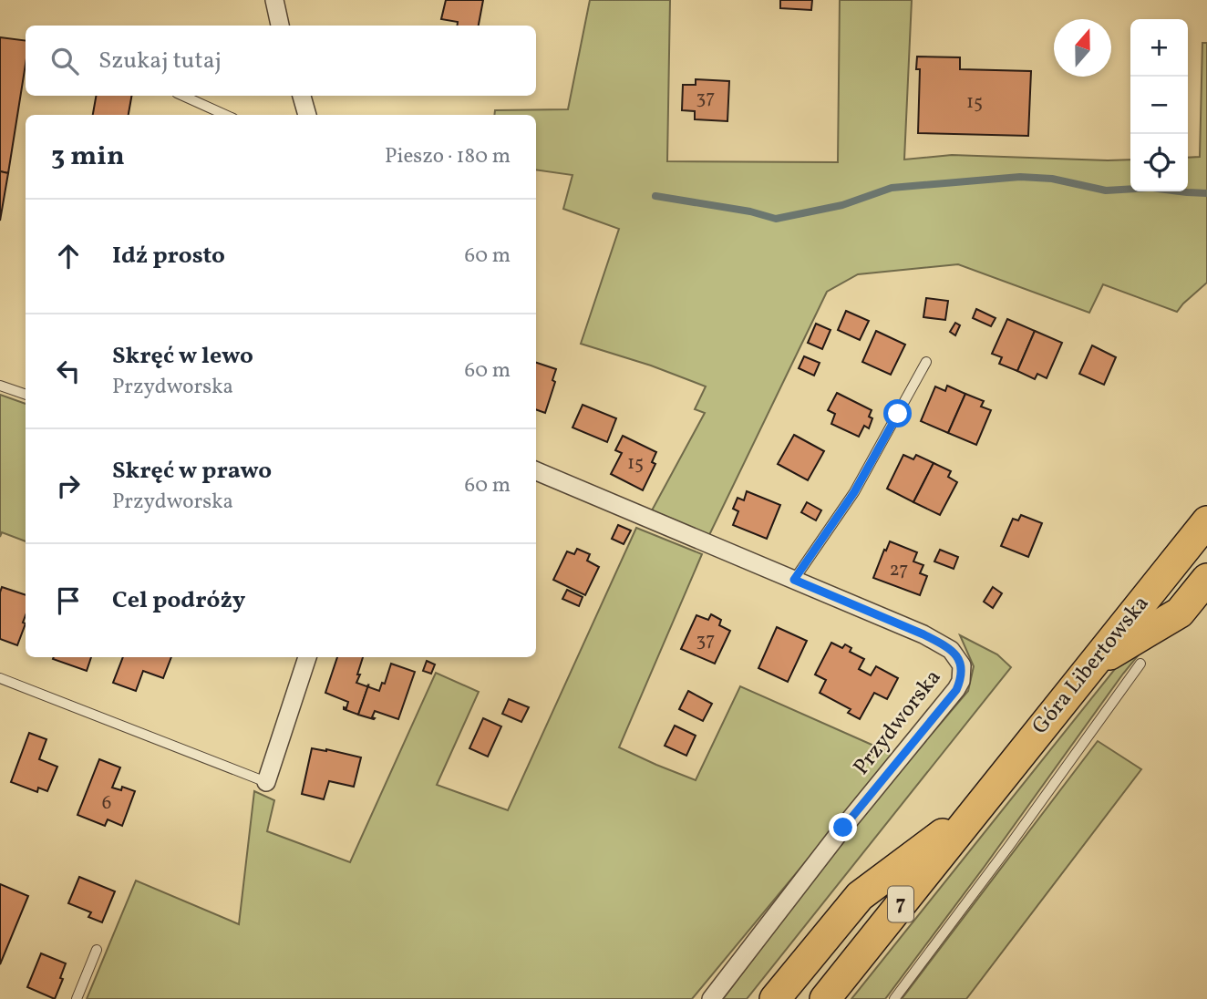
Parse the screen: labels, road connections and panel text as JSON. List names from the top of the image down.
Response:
{
  "streets": {
    "highway": ["Góra Libertowska", "7"],
    "street": ["Przydworska"]
  },
  "crossings": [
    ["Góra Libertowska", "7"]
  ],
  "house_numbers": [
    "37",
    "15",
    "15",
    "27",
    "37",
    "6"
  ],
  "north": "top",
  "page": {
    "map_buttons": ["+", "−"],
    "search": "Szukaj tutaj",
    "heading": ["3 min", "Pieszo · 180 m"],
    "list": [
      ["Idź prosto", "60 m"],
      ["Skręć w lewo", "Przydworska", "60 m"],
      ["Skręć w prawo", "Przydworska", "60 m"],
      "Cel podróży"
    ]
  }
}
